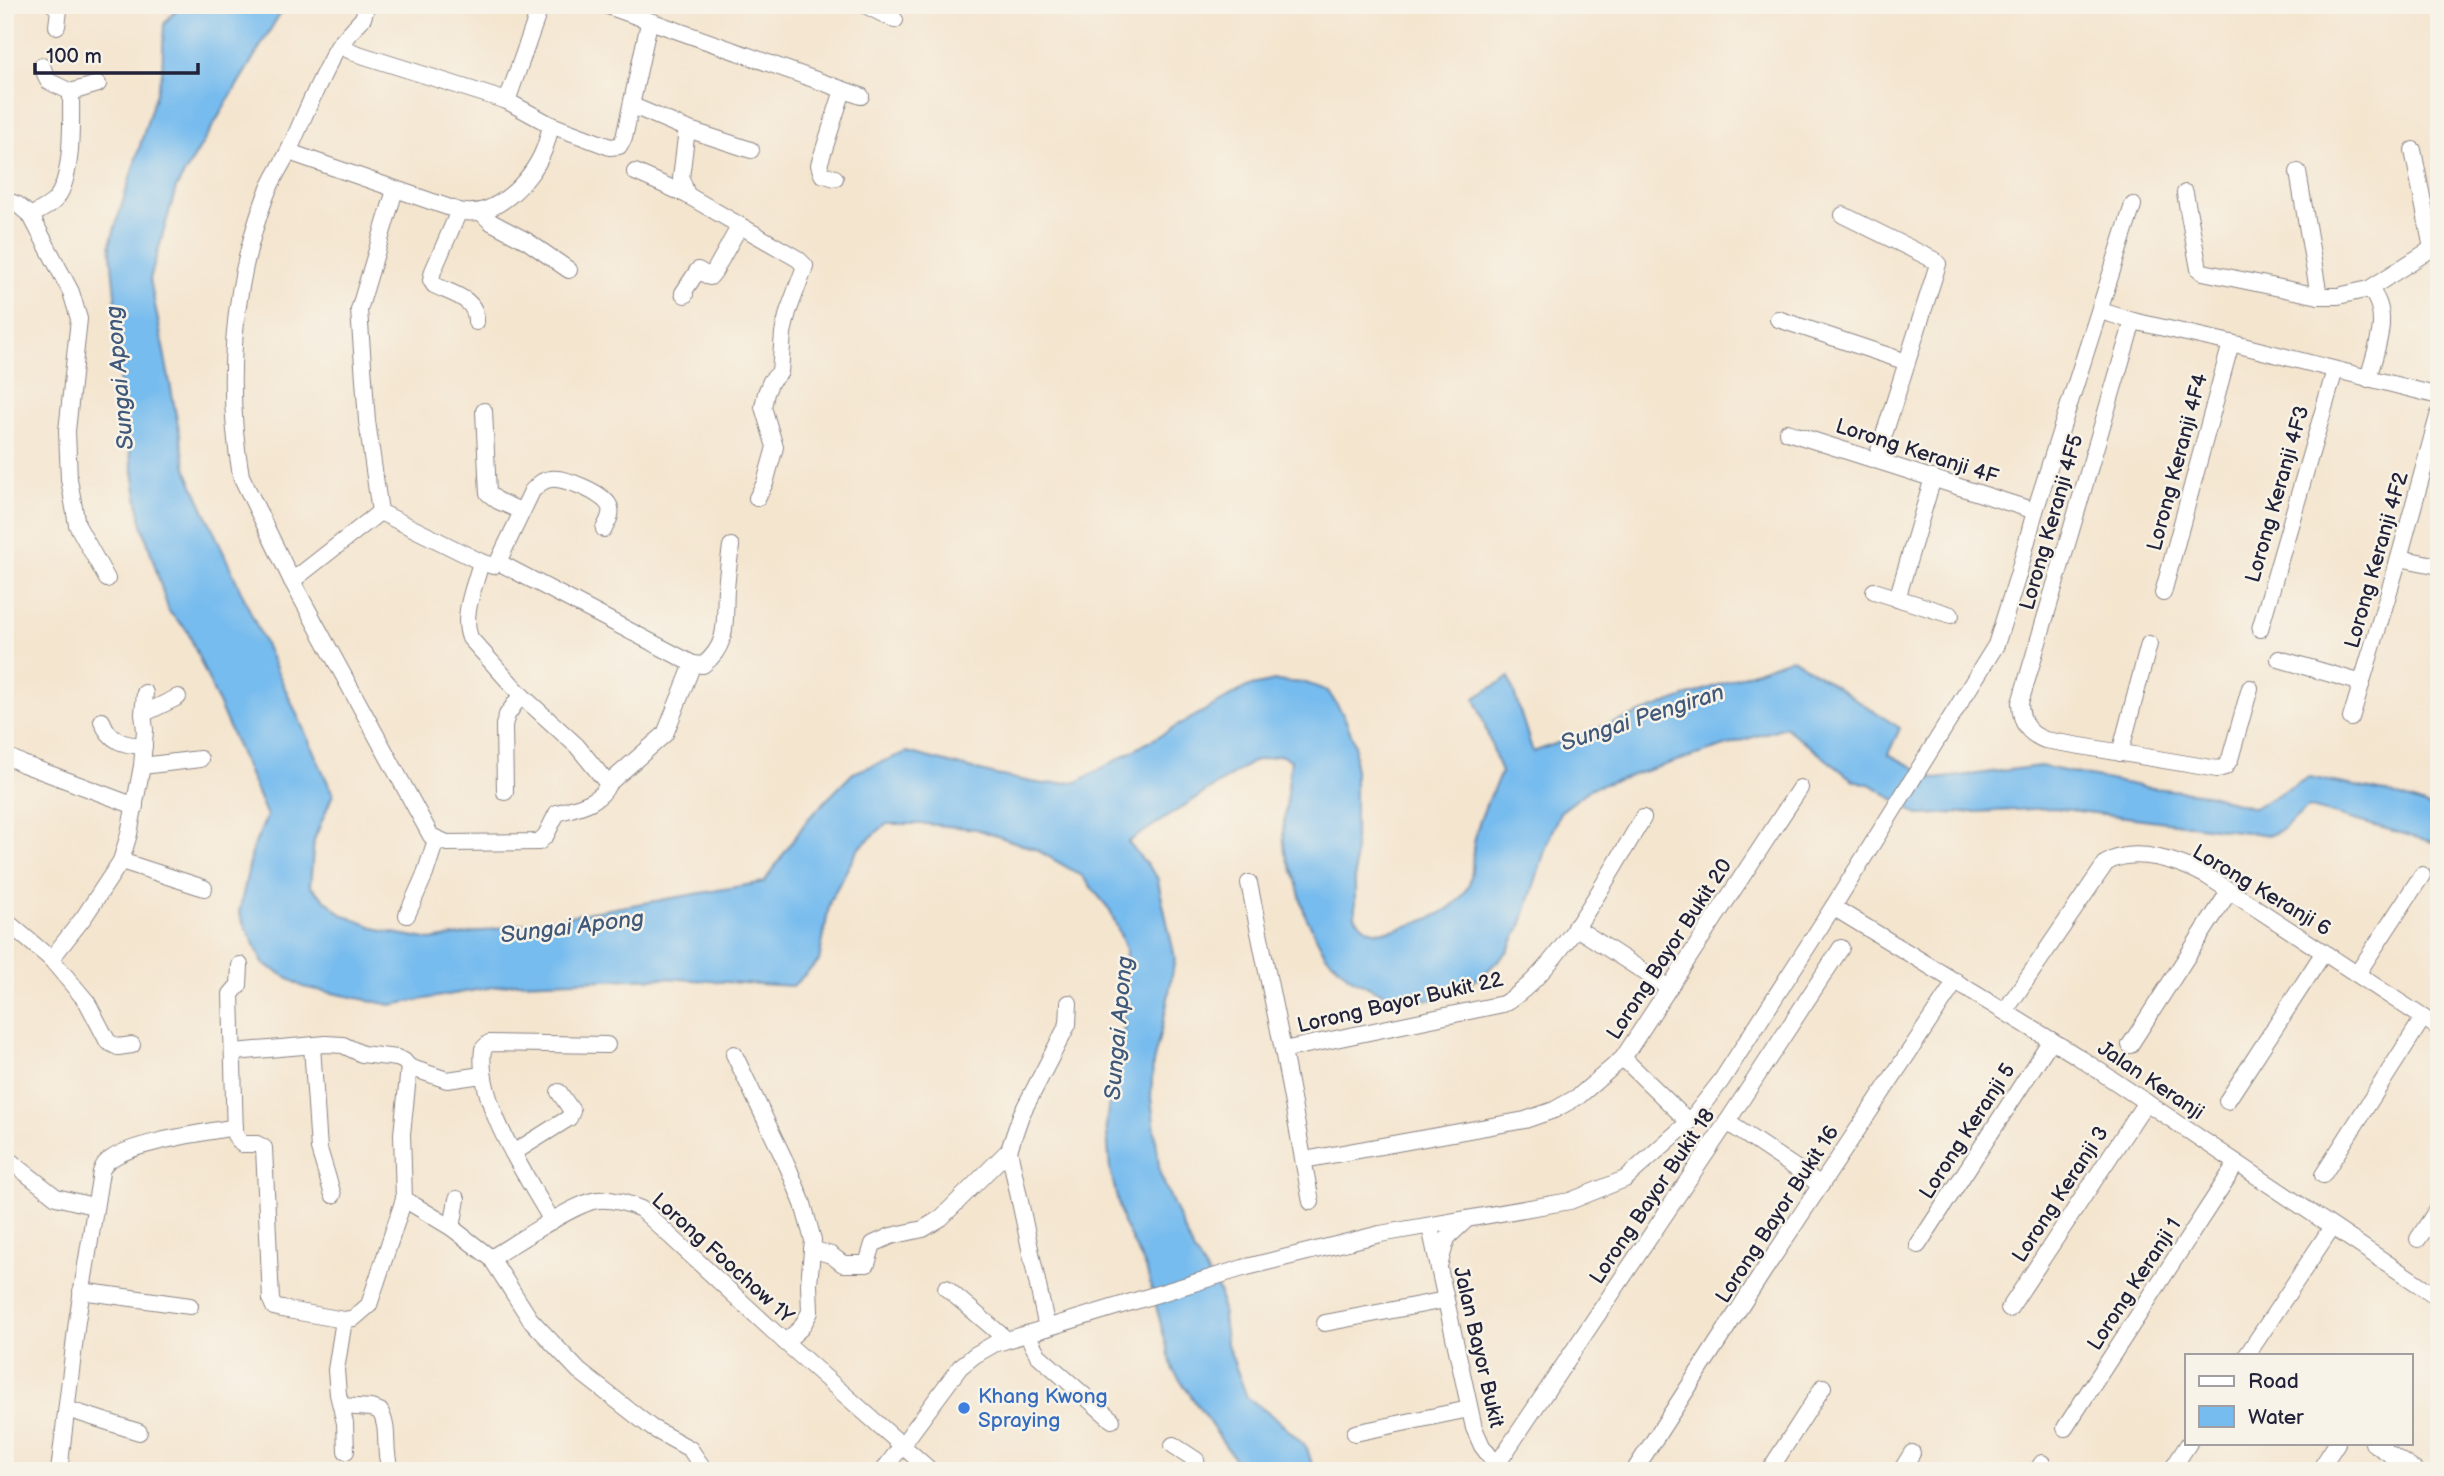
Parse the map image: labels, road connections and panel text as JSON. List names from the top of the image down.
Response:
{
  "streets": {
    "street": [
      "Lorong Keranji 4F",
      "Lorong Keranji 4F4",
      "Lorong Keranji 4F3",
      "Lorong Keranji 4F5",
      "Lorong Keranji 4F2",
      "Lorong Keranji 6",
      "Lorong Bayor Bukit 20",
      "Lorong Bayor Bukit 22",
      "Jalan Keranji",
      "Lorong Keranji 5",
      "Lorong Keranji 3",
      "Lorong Bayor Bukit 18",
      "Lorong Bayor Bukit 16",
      "Lorong Foochow 1Y",
      "Lorong Keranji 1",
      "Jalan Bayor Bukit"
    ]
  },
  "crossings": [
    ["Lorong Keranji 6", "Jalan Keranji"],
    ["Jalan Keranji", "Lorong Keranji 5"],
    ["Jalan Keranji", "Lorong Keranji 3"],
    ["Jalan Keranji", "Lorong Bayor Bukit 16"],
    ["Jalan Keranji", "Lorong Keranji 1"],
    ["Lorong Bayor Bukit 18", "Jalan Bayor Bukit"]
  ],
  "water": ["Sungai Apong", "Sungai Pengiran"],
  "places": ["Khang Kwong Spraying"],
  "legend": ["Road", "Water"],
  "scale_bar": "100 m"
}
